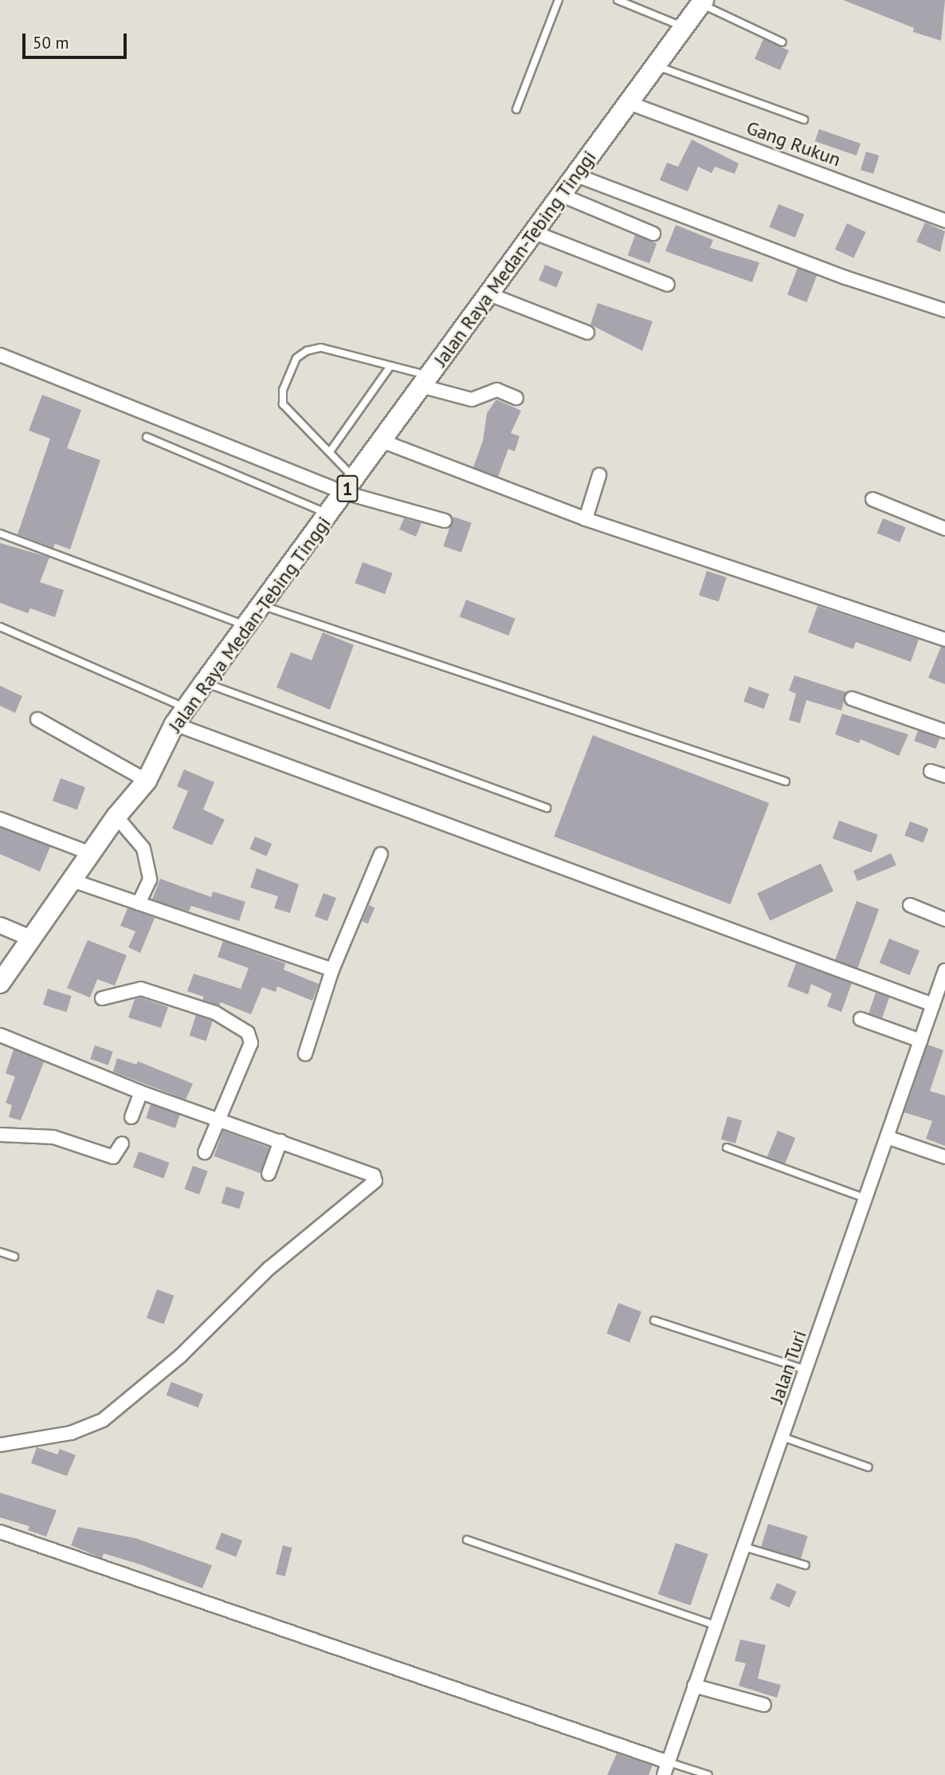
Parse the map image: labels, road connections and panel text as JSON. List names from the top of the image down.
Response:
{
  "streets": {
    "highway": ["Jalan Raya Medan-Tebing Tinggi", "1"],
    "street": ["Gang Rukun", "Jalan Turi"]
  },
  "crossings": [
    ["Gang Rukun", "Jalan Raya Medan-Tebing Tinggi"]
  ],
  "scale_bar": "50 m"
}
